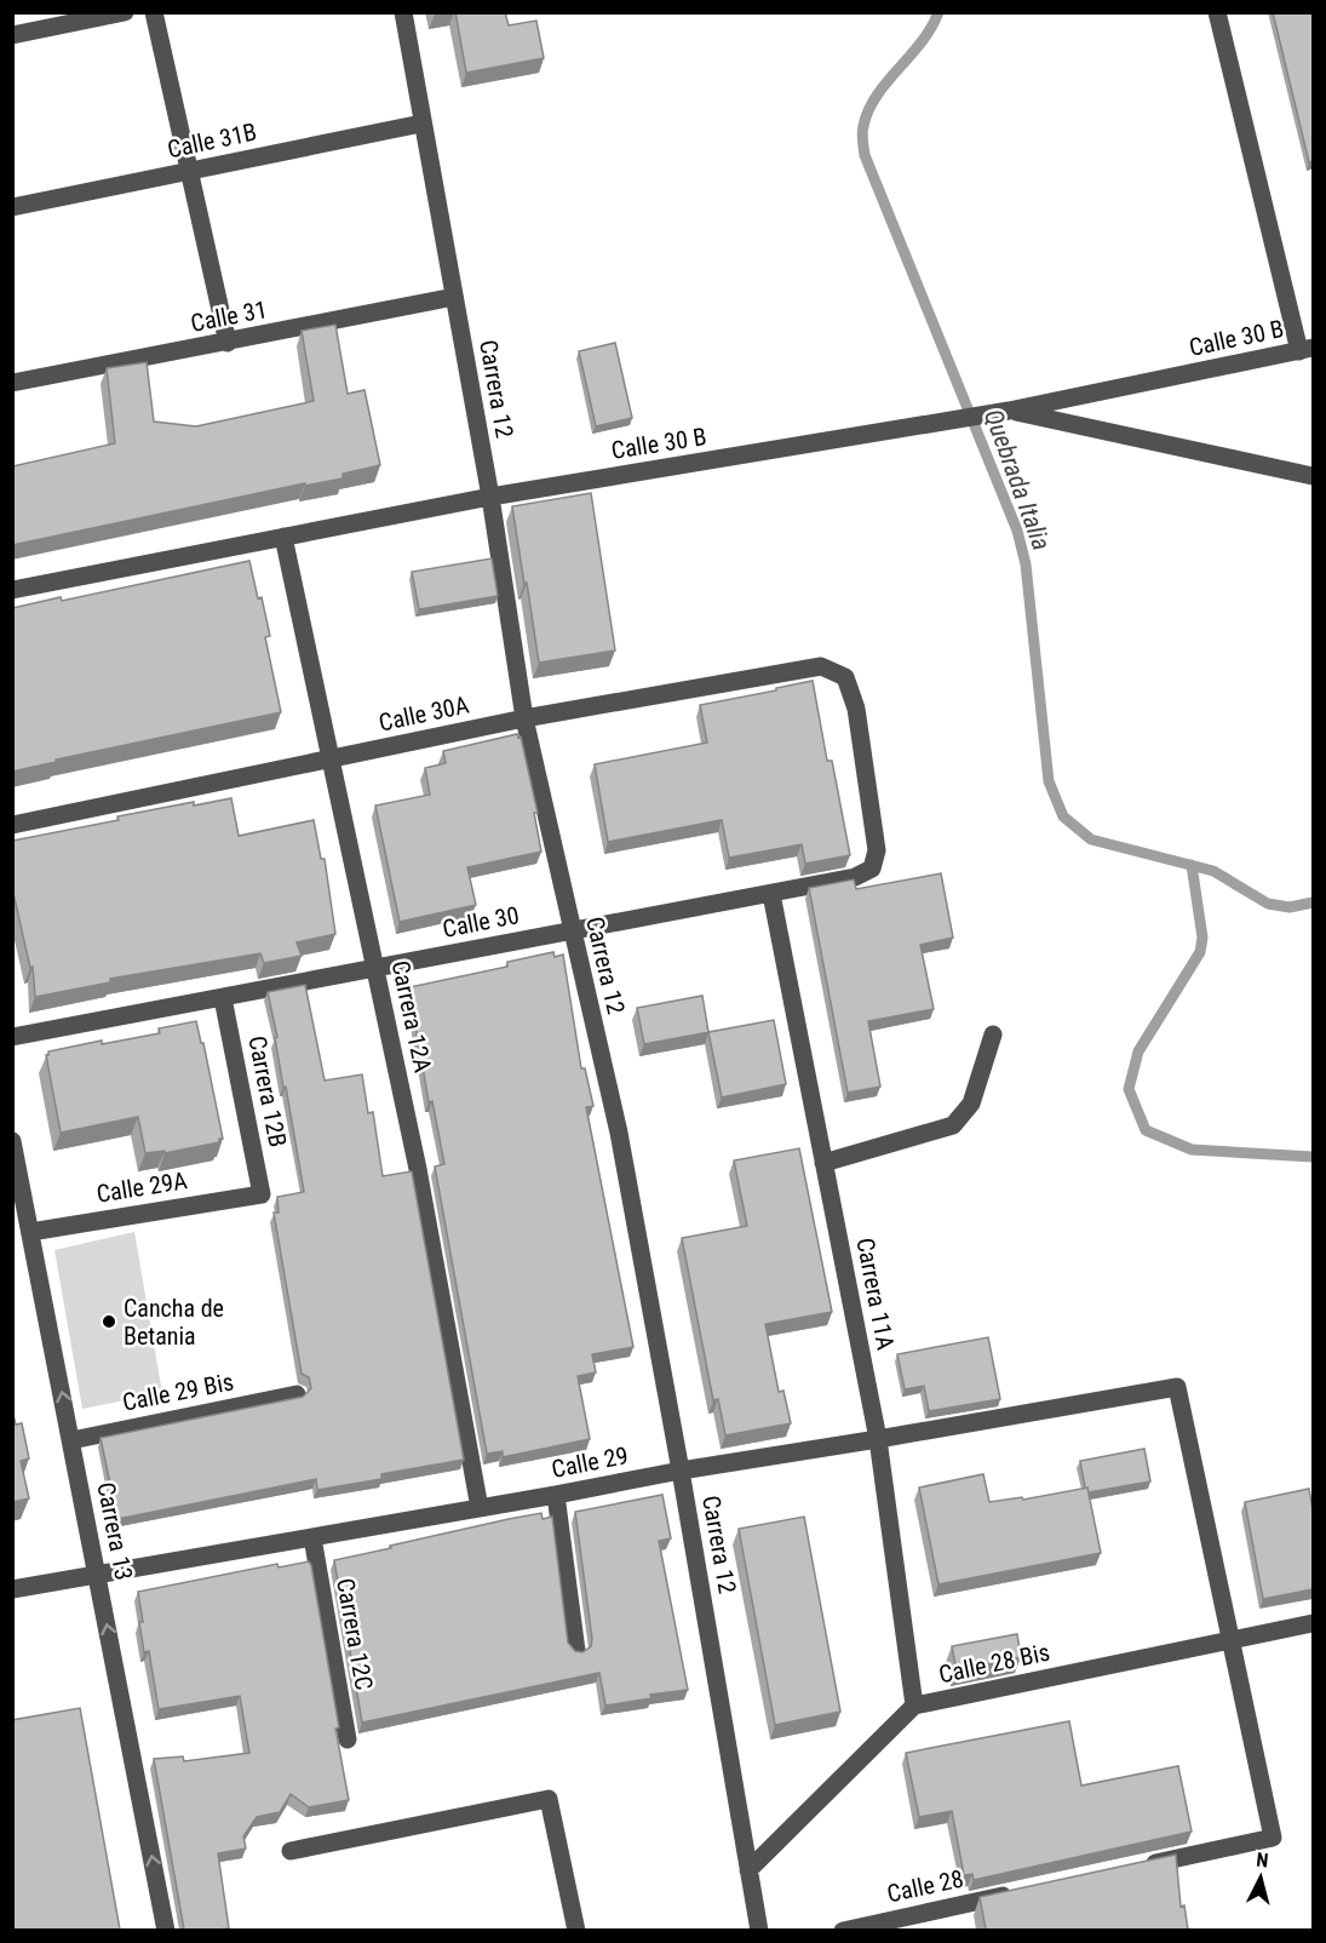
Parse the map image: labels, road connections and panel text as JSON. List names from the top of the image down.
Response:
{
  "streets": {
    "street": [
      "Calle 31B",
      "Calle 31",
      "Calle 30 B",
      "Carrera 12",
      "Calle 30A",
      "Calle 30",
      "Carrera 12A",
      "Carrera 12B",
      "Calle 29A",
      "Carrera 11A",
      "Calle 29 Bis",
      "Calle 29",
      "Carrera 13",
      "Carrera 12C",
      "Calle 28 Bis",
      "Calle 28"
    ]
  },
  "crossings": [
    ["Calle 31B", "Carrera 12"],
    ["Calle 31", "Carrera 12"],
    ["Calle 30 B", "Carrera 12"],
    ["Calle 30 B", "Carrera 12A"],
    ["Carrera 12", "Calle 30A"],
    ["Carrera 12", "Calle 30"],
    ["Carrera 12", "Calle 29"],
    ["Carrera 12", "Calle 28 Bis"],
    ["Calle 30A", "Calle 30"],
    ["Calle 30A", "Carrera 12A"],
    ["Calle 30", "Carrera 12A"],
    ["Calle 30", "Carrera 12B"],
    ["Calle 30", "Carrera 11A"],
    ["Carrera 12A", "Calle 29"],
    ["Carrera 12B", "Calle 29A"],
    ["Calle 29A", "Carrera 13"],
    ["Carrera 11A", "Calle 29"],
    ["Carrera 11A", "Calle 28 Bis"],
    ["Calle 29 Bis", "Carrera 13"],
    ["Calle 29", "Carrera 13"],
    ["Calle 29", "Carrera 12C"],
    ["Calle 29", "Calle 28 Bis"]
  ],
  "one_way": ["Carrera 13"],
  "water": ["Quebrada Italia"],
  "places": ["Cancha de Betania"],
  "north": "top"
}
